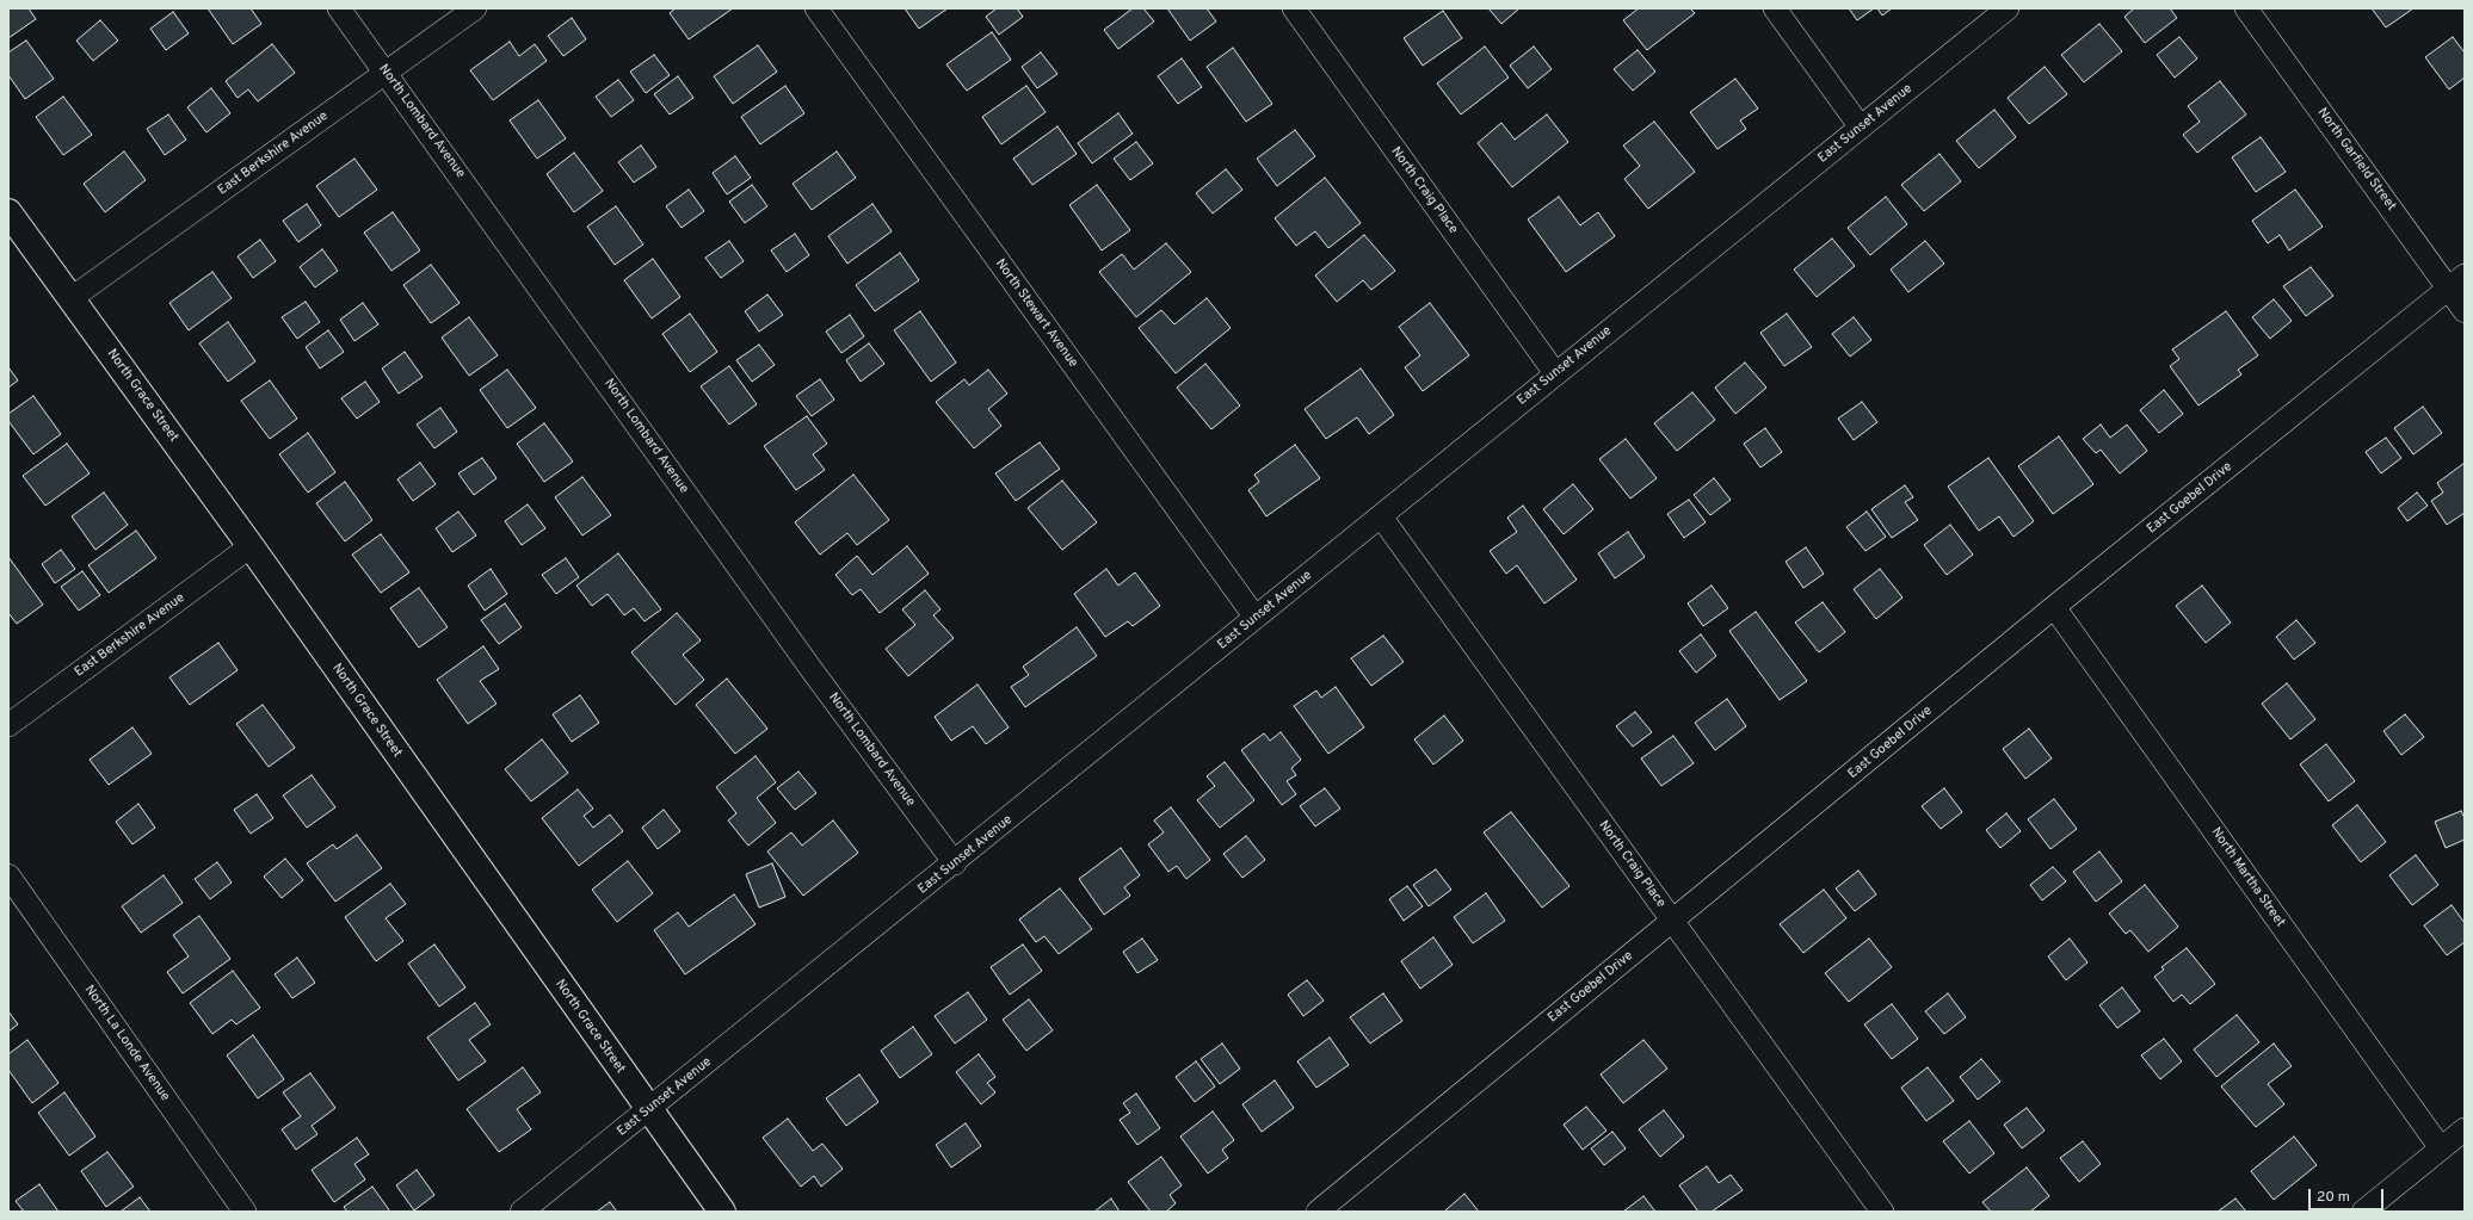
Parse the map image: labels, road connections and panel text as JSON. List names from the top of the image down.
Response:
{
  "streets": {
    "street": [
      "North Lombard Avenue",
      "East Sunset Avenue",
      "East Berkshire Avenue",
      "North Garfield Street",
      "North Craig Place",
      "North Stewart Avenue",
      "North Grace Street",
      "East Goebel Drive",
      "North Martha Street",
      "North La Londe Avenue"
    ]
  },
  "crossings": [
    ["North Lombard Avenue", "East Sunset Avenue"],
    ["North Lombard Avenue", "East Berkshire Avenue"],
    ["East Sunset Avenue", "North Craig Place"],
    ["East Sunset Avenue", "North Stewart Avenue"],
    ["East Sunset Avenue", "North Grace Street"],
    ["East Berkshire Avenue", "North Grace Street"],
    ["North Garfield Street", "East Goebel Drive"],
    ["North Craig Place", "East Goebel Drive"],
    ["East Goebel Drive", "North Martha Street"]
  ],
  "scale_bar": "20 m"
}
